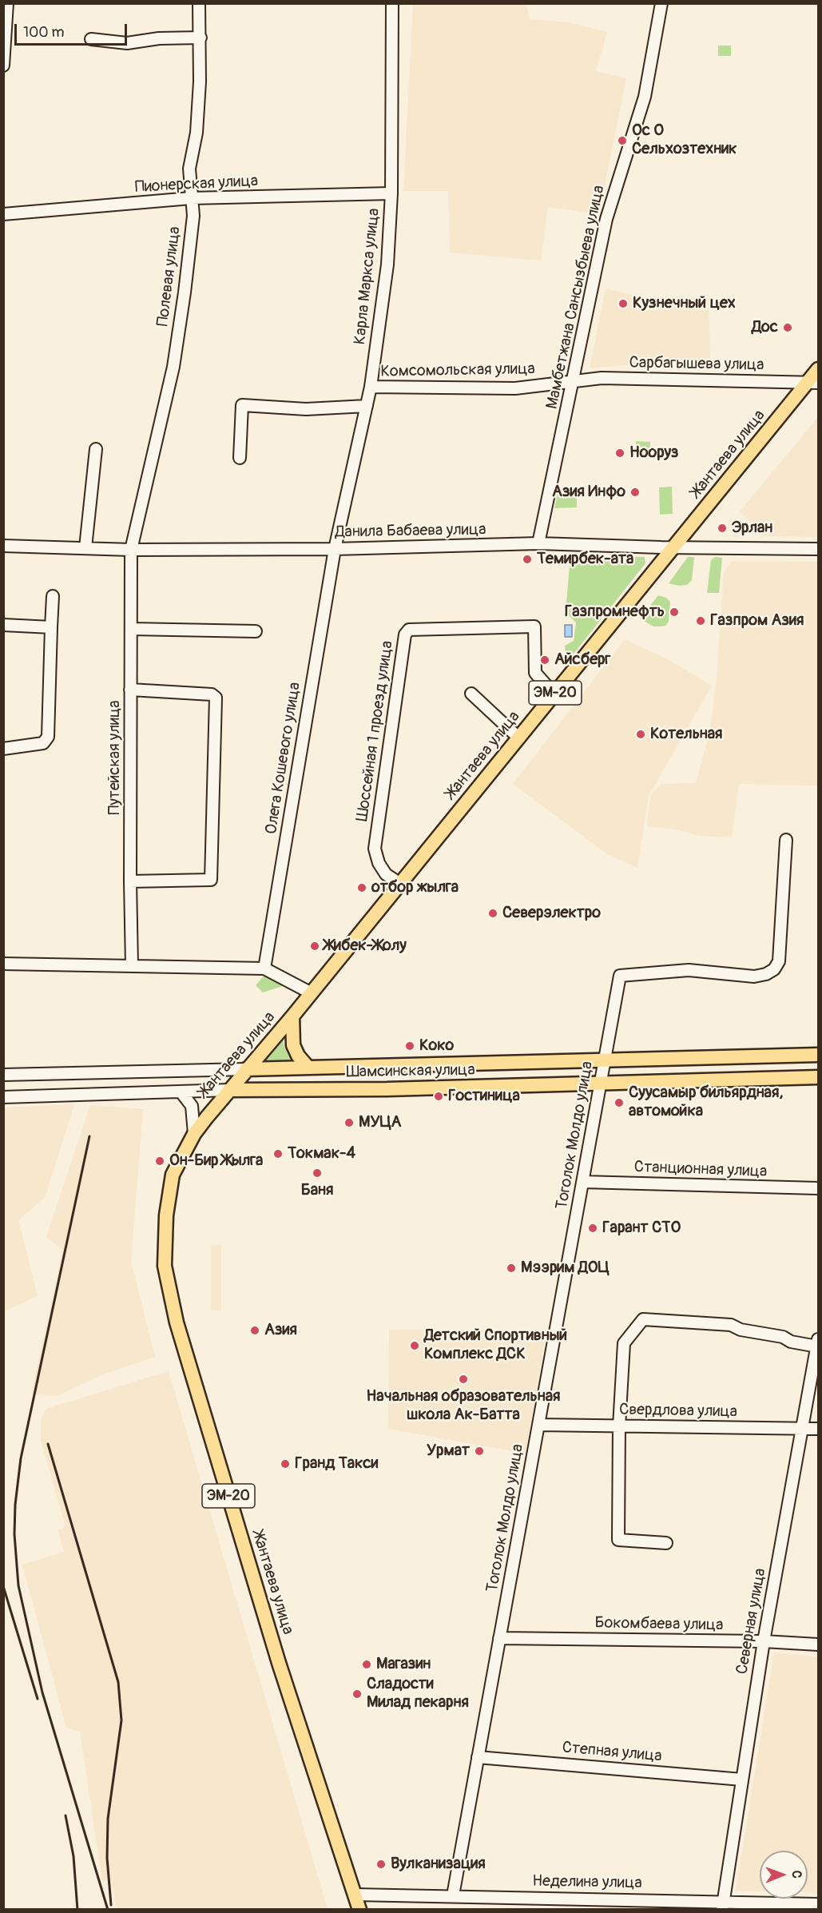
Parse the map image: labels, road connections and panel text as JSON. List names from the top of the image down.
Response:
{
  "streets": {
    "main road": ["Жантаева улица", "ЭМ-20", "Шамсинская улица"],
    "street": [
      "Пионерская улица",
      "Полевая улица",
      "Карла Маркса улица",
      "Мамбетжана Сансызбыева улица",
      "Сарбагышева улица",
      "Комсомольская улица",
      "Данила Бабаева улица",
      "Шоссейная 1 проезд улица",
      "Путейская улица",
      "Олега Кошевого улица",
      "Тоголок Молдо улица",
      "Станционная улица",
      "Свердлова улица",
      "Северная улица",
      "Бокомбаева улица",
      "Степная улица",
      "Неделина улица"
    ]
  },
  "crossings": [
    ["Пионерская улица", "Полевая улица"],
    ["Пионерская улица", "Карла Маркса улица"],
    ["Полевая улица", "Данила Бабаева улица"],
    ["Полевая улица", "Путейская улица"],
    ["Карла Маркса улица", "Комсомольская улица"],
    ["Карла Маркса улица", "Данила Бабаева улица"],
    ["Карла Маркса улица", "Олега Кошевого улица"],
    ["Мамбетжана Сансызбыева улица", "Сарбагышева улица"],
    ["Мамбетжана Сансызбыева улица", "Комсомольская улица"],
    ["Мамбетжана Сансызбыева улица", "Данила Бабаева улица"],
    ["Сарбагышева улица", "Комсомольская улица"],
    ["Сарбагышева улица", "Жантаева улица"],
    ["Жантаева улица", "Данила Бабаева улица"],
    ["Жантаева улица", "Шоссейная 1 проезд улица"],
    ["Жантаева улица", "Шамсинская улица"],
    ["Жантаева улица", "Неделина улица"],
    ["Данила Бабаева улица", "Путейская улица"],
    ["Данила Бабаева улица", "Олега Кошевого улица"],
    ["Шамсинская улица", "Тоголок Молдо улица"],
    ["Тоголок Молдо улица", "Станционная улица"],
    ["Тоголок Молдо улица", "Свердлова улица"],
    ["Тоголок Молдо улица", "Бокомбаева улица"],
    ["Тоголок Молдо улица", "Степная улица"],
    ["Тоголок Молдо улица", "Неделина улица"],
    ["Свердлова улица", "Северная улица"],
    ["Северная улица", "Бокомбаева улица"],
    ["Северная улица", "Степная улица"],
    ["Северная улица", "Неделина улица"]
  ],
  "places": [
    "Ос О Сельхозтехник",
    "Кузнечный цех",
    "Дос",
    "Нооруз",
    "Азия Инфо",
    "Эрлан",
    "Темирбек-ата",
    "Газпромнефть",
    "Газпром Азия",
    "Айсберг",
    "Котельная",
    "отбор жылга",
    "Северэлектро",
    "Жибек-Жолу",
    "Коко",
    "Гостиница",
    "Суусамыр бильярдная, автомойка",
    "МУЦА",
    "Токмак-4",
    "Он-Бир Жылга",
    "Баня",
    "Гарант СТО",
    "Мээрим ДОЦ",
    "Азия",
    "Детский Спортивный Комплекс ДСК",
    "Начальная образовательная школа Ак-Батта",
    "Урмат",
    "Гранд Такси",
    "Магазин",
    "Сладости Милад пекарня",
    "Вулканизация"
  ],
  "scale_bar": "100 m",
  "north": "right"
}
